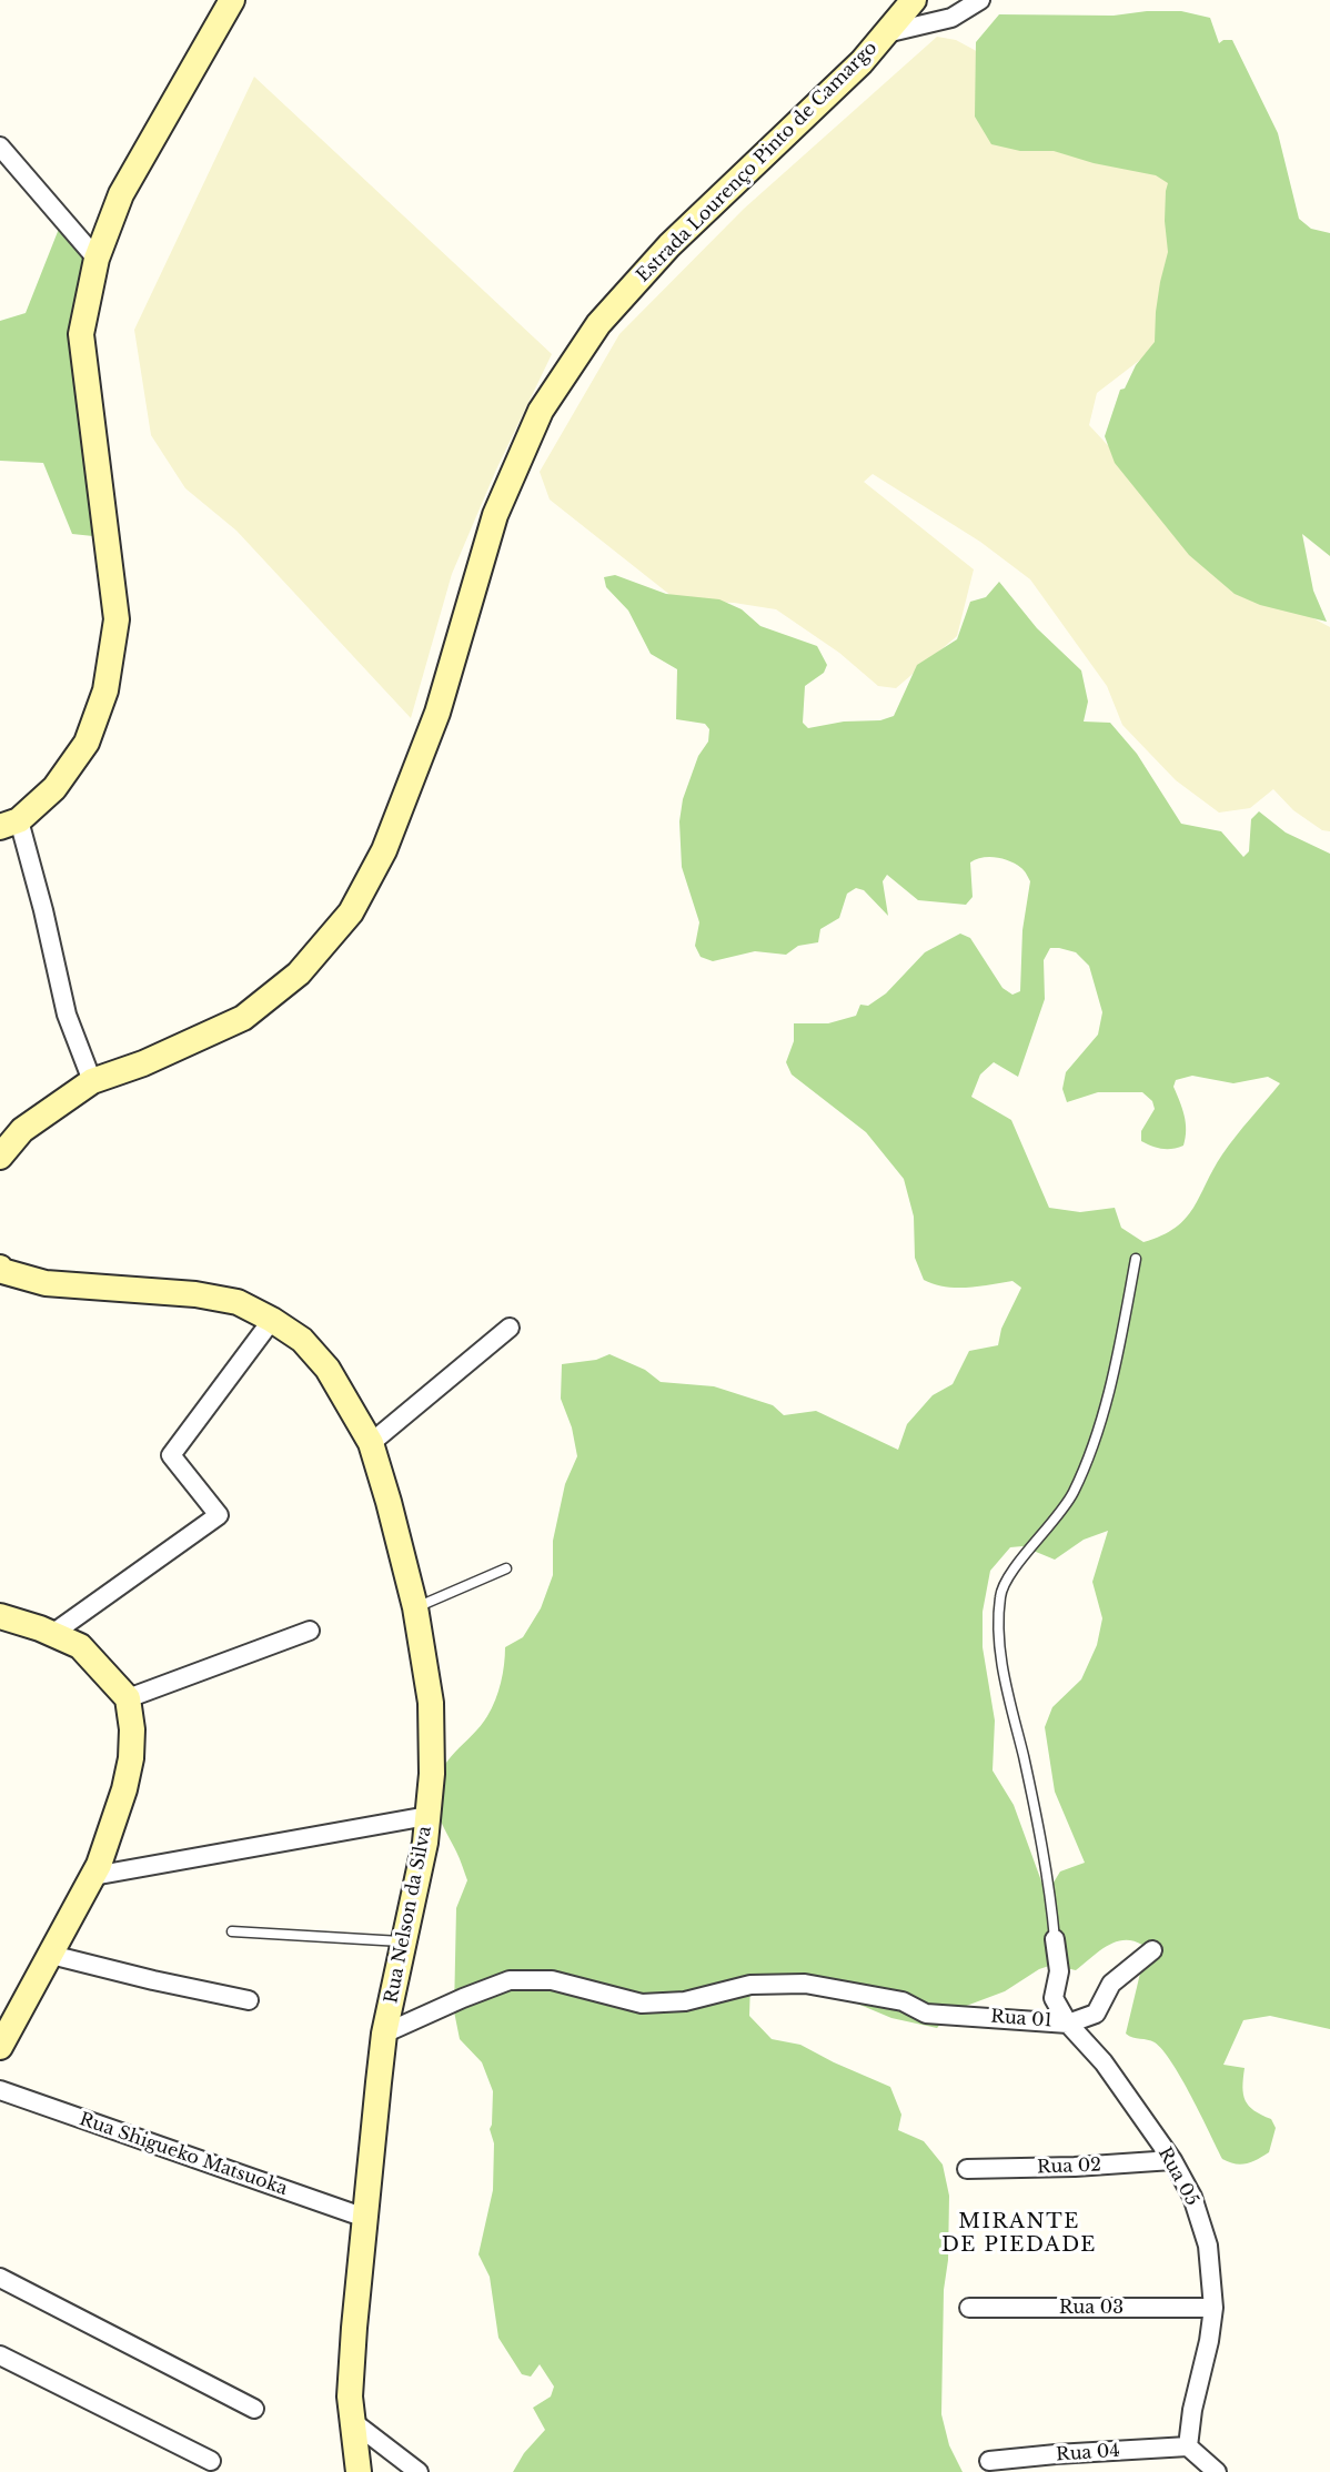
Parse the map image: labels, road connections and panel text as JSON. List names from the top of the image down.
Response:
{
  "streets": {
    "street": [
      "Estrada Lourenço Pinto de Camargo",
      "Rua Nelson da Silva",
      "Rua 01",
      "Rua Shigueko Matsuoka",
      "Rua 02",
      "Rua 05",
      "Rua 03",
      "Rua 04"
    ]
  },
  "crossings": [
    ["Rua Nelson da Silva", "Rua 01"],
    ["Rua Nelson da Silva", "Rua Shigueko Matsuoka"],
    ["Rua 01", "Rua 05"],
    ["Rua 02", "Rua 05"],
    ["Rua 05", "Rua 03"],
    ["Rua 05", "Rua 04"]
  ],
  "districts": ["MIRANTE DE PIEDADE"]
}
